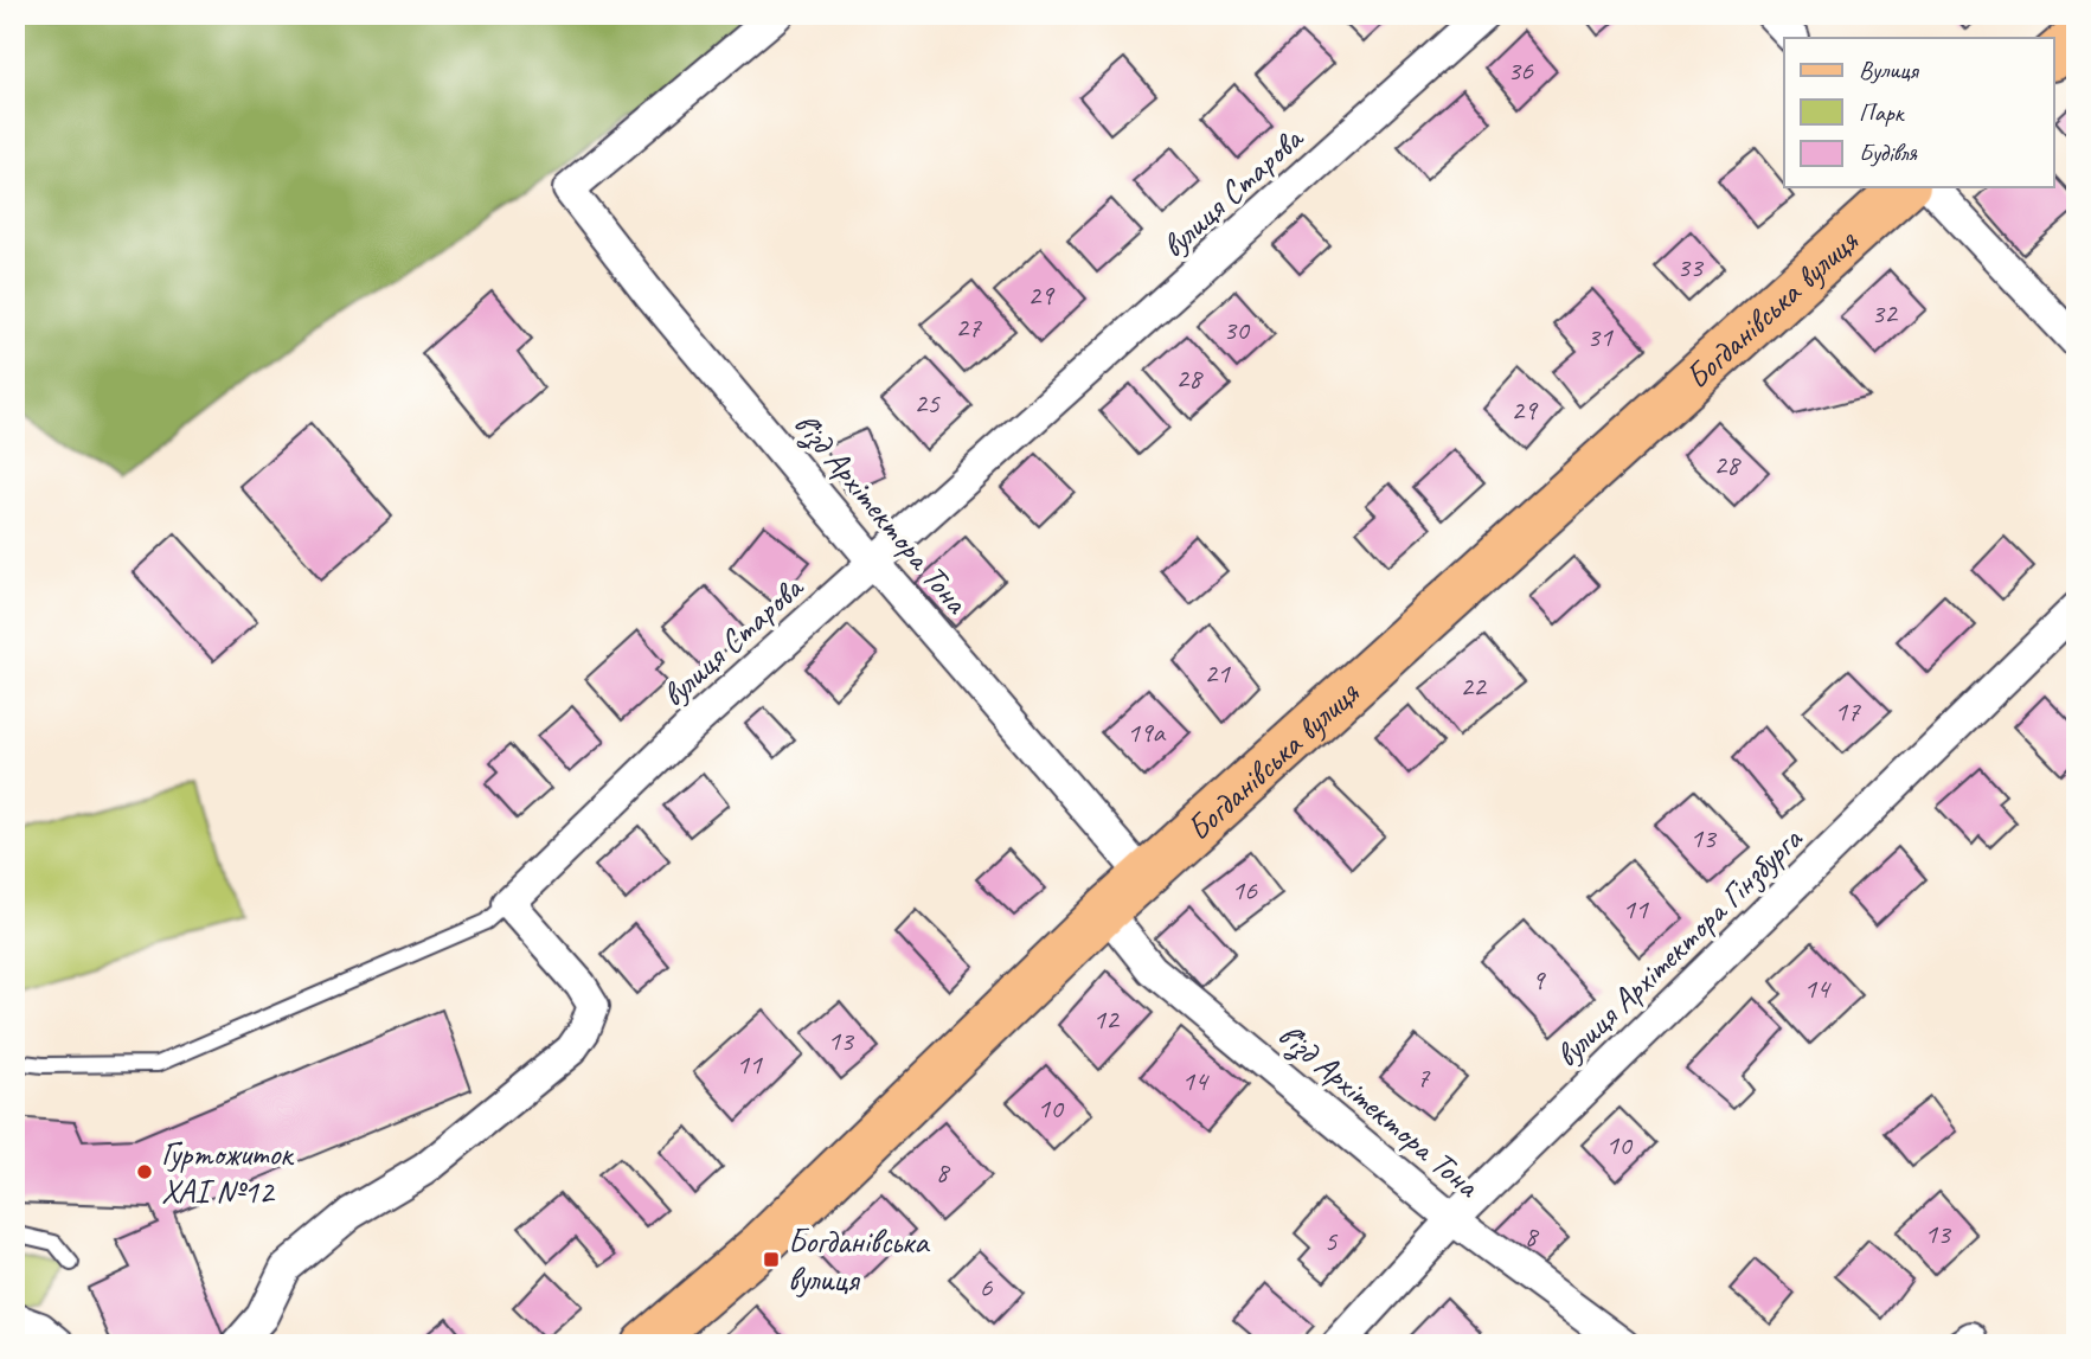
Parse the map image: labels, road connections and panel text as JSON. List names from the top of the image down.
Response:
{
  "streets": {
    "main road": ["Богданівська вулиця"],
    "street": ["вулиця Старова", "в’їзд Архітектора Тона", "вулиця Архітектора Гінзбурга"]
  },
  "crossings": [
    ["вулиця Старова", "в’їзд Архітектора Тона"],
    ["Богданівська вулиця", "в’їзд Архітектора Тона"],
    ["в’їзд Архітектора Тона", "вулиця Архітектора Гінзбурга"]
  ],
  "places": {
    "other": ["Гуртожиток ХАІ №12"],
    "transit": ["Богданівська вулиця"]
  },
  "house_numbers": [
    "36",
    "33",
    "29",
    "32",
    "27",
    "30",
    "31",
    "28",
    "25",
    "29",
    "28",
    "21",
    "22",
    "17",
    "19а",
    "13",
    "16",
    "11",
    "9",
    "14",
    "12",
    "13",
    "11",
    "7",
    "14",
    "10",
    "10",
    "8",
    "13",
    "8",
    "5",
    "6"
  ],
  "legend": ["Вулиця", "Парк", "Будівля"]
}
